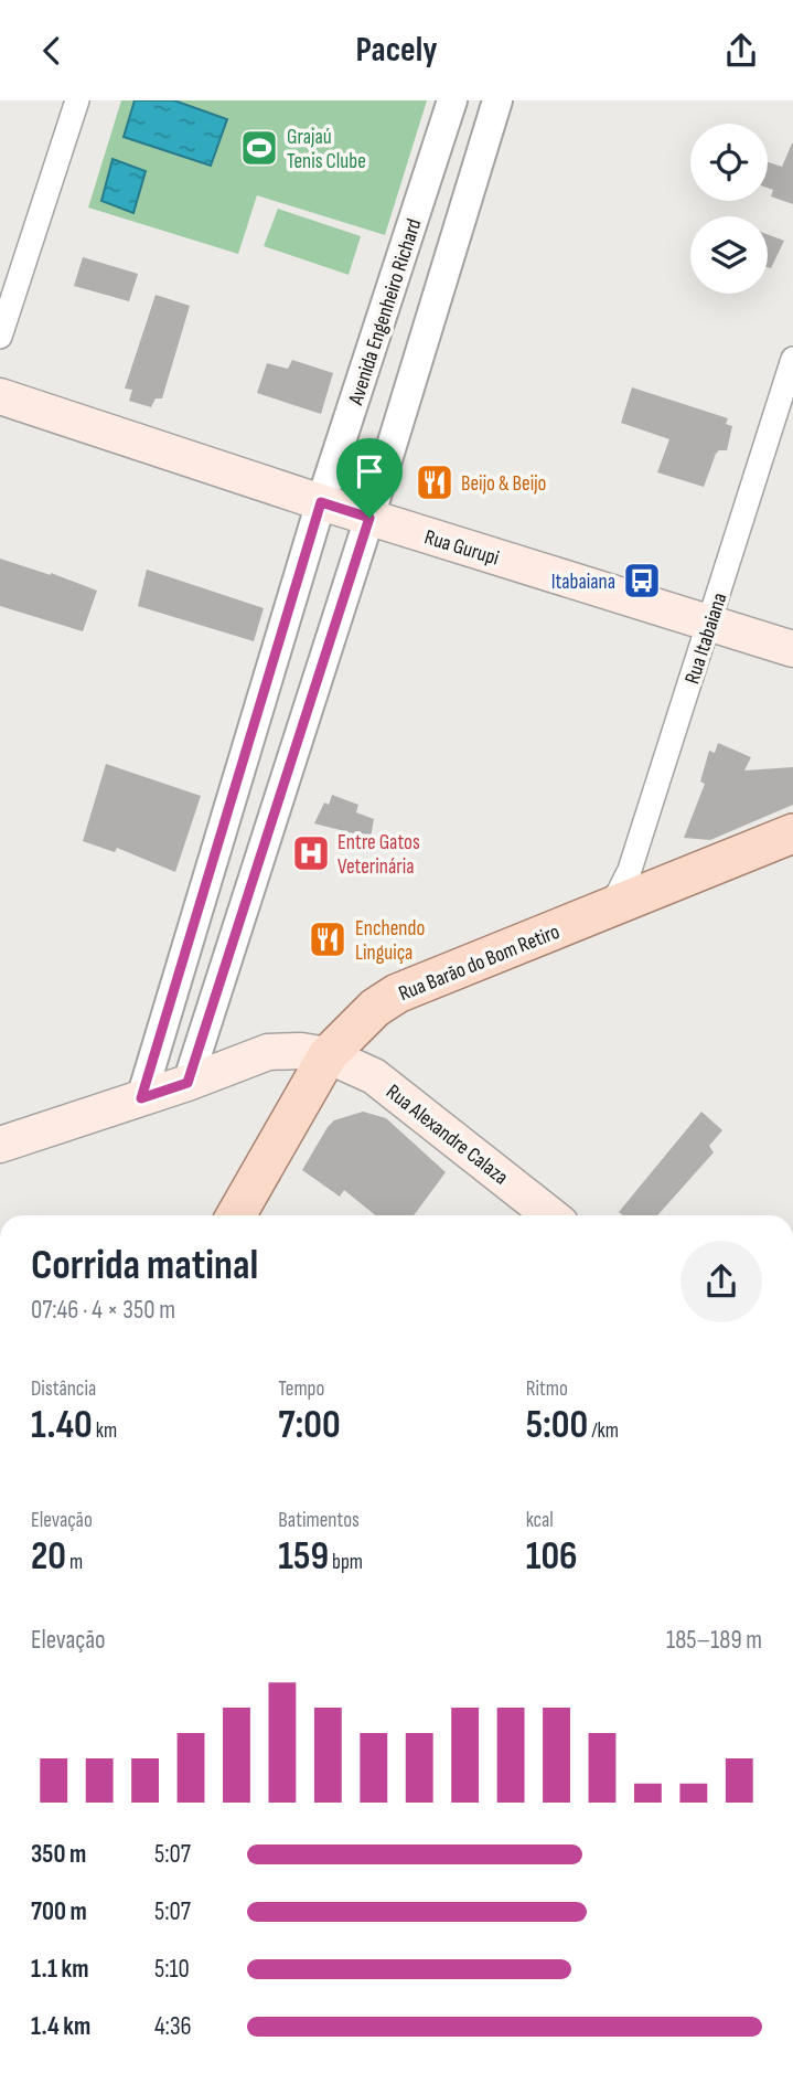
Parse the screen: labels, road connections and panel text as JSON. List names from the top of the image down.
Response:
{
  "streets": {
    "main road": ["Rua Gurupi", "Rua Barão do Bom Retiro", "Rua Alexandre Calaza"],
    "street": ["Avenida Engenheiro Richard", "Rua Itabaiana"]
  },
  "crossings": [
    ["Avenida Engenheiro Richard", "Rua Gurupi"],
    ["Rua Gurupi", "Rua Itabaiana"],
    ["Rua Itabaiana", "Rua Barão do Bom Retiro"],
    ["Rua Barão do Bom Retiro", "Rua Alexandre Calaza"]
  ],
  "places": {
    "sports": ["Grajaú Tenis Clube"],
    "restaurant": ["Beijo & Beijo", "Enchendo Linguiça"],
    "bus stop": ["Itabaiana"],
    "hospital": ["Entre Gatos Veterinária"]
  },
  "page": {
    "header": "Pacely",
    "heading": ["Corrida matinal", "07:46 · 4 × 350 m"],
    "stats": [
      ["Distância", "1.40 km"],
      ["Tempo", "7:00"],
      ["Ritmo", "5:00 /km"],
      ["Elevação", "20 m"],
      ["Batimentos", "159 bpm"],
      ["kcal", "106"]
    ],
    "chart": ["Elevação", "185–189 m"],
    "list": [
      {
        "name": "350 m",
        "note": "5:07"
      },
      {
        "name": "700 m",
        "note": "5:07"
      },
      {
        "name": "1.1 km",
        "note": "5:10"
      },
      {
        "name": "1.4 km",
        "note": "4:36"
      }
    ]
  }
}
